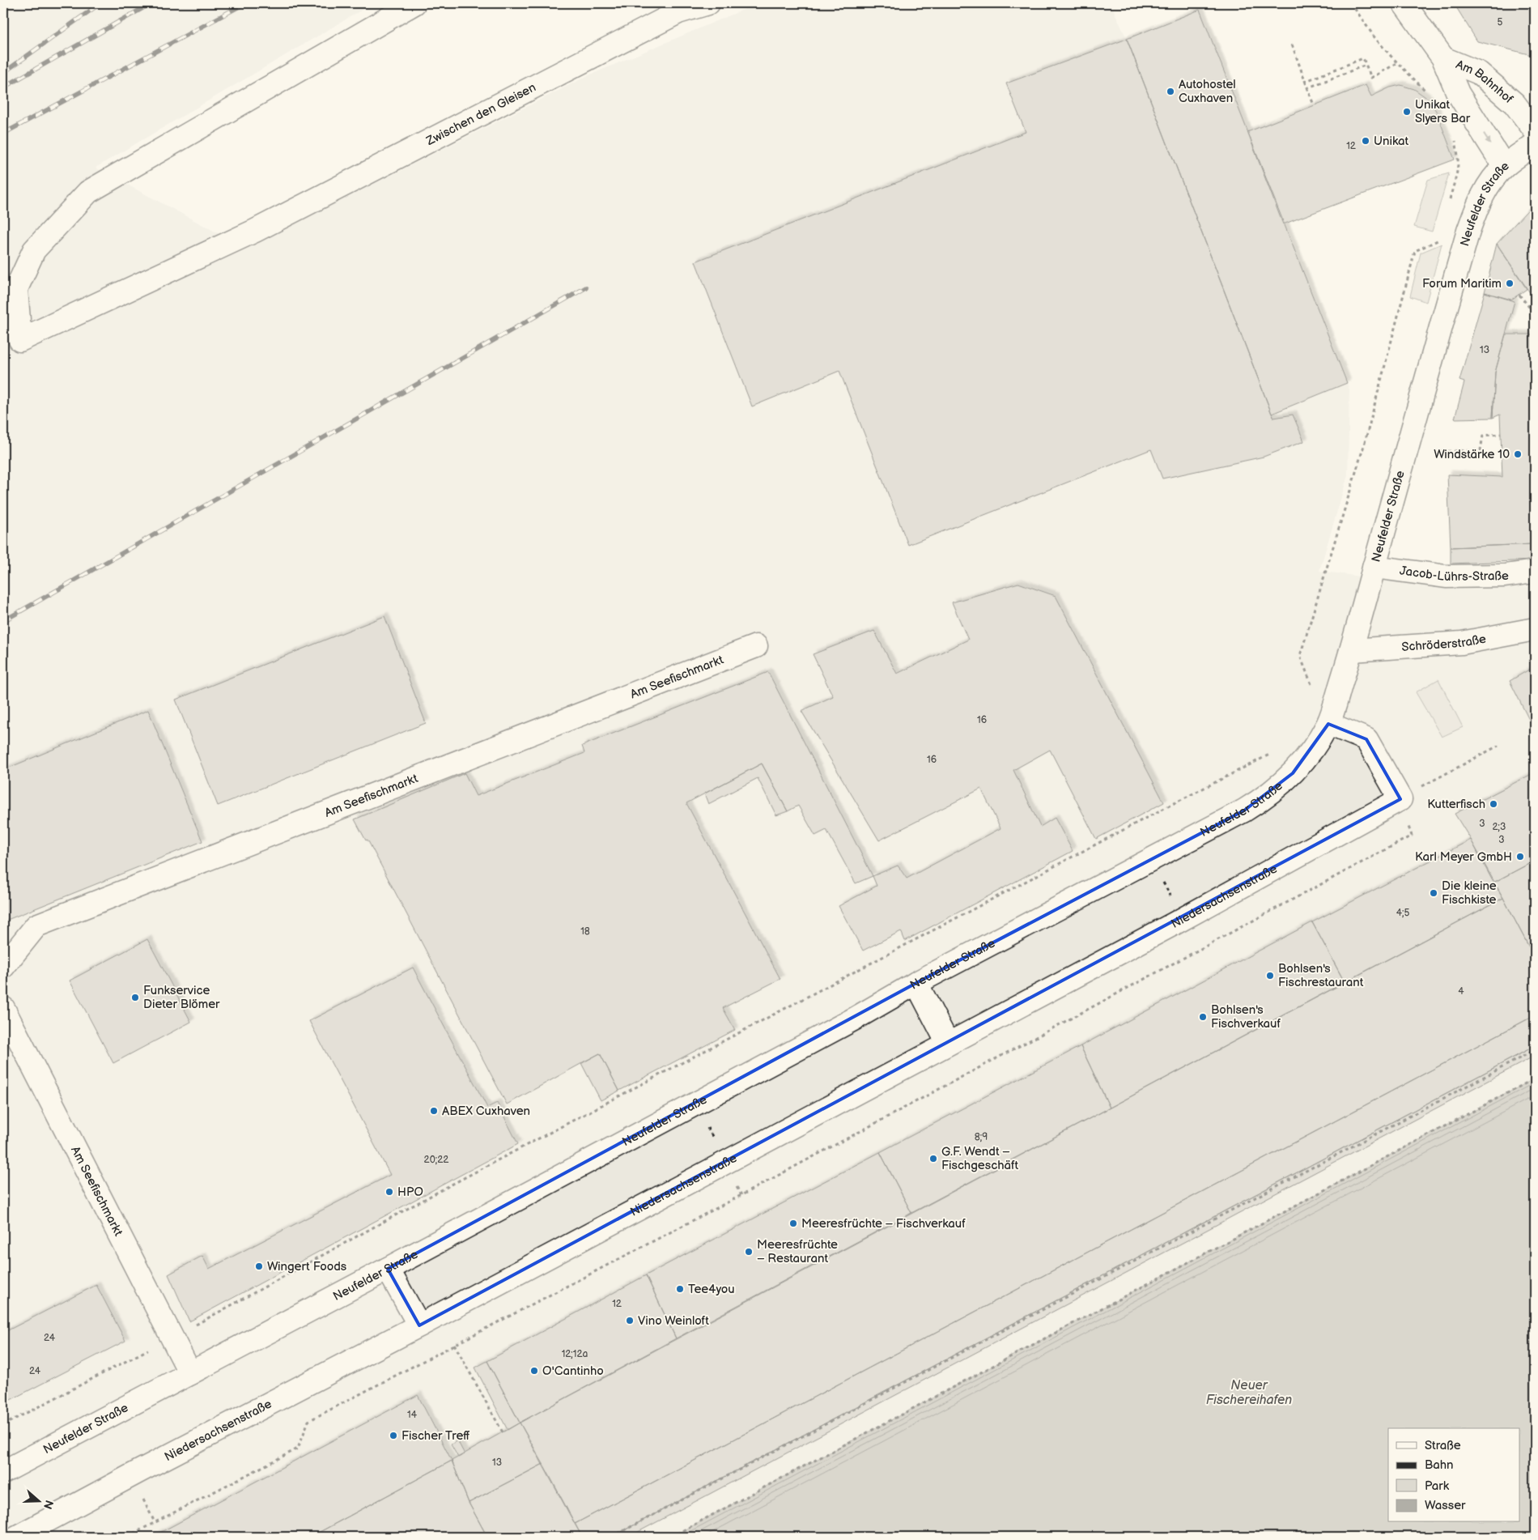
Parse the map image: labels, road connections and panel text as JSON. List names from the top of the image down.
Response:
{
  "streets": {
    "street": [
      "Am Bahnhof",
      "Zwischen den Gleisen",
      "Neufelder Straße",
      "Jacob-Lührs-Straße",
      "Schröderstraße",
      "Am Seefischmarkt",
      "Niedersachsenstraße"
    ]
  },
  "crossings": [
    ["Am Bahnhof", "Neufelder Straße"],
    ["Neufelder Straße", "Jacob-Lührs-Straße"],
    ["Neufelder Straße", "Schröderstraße"],
    ["Neufelder Straße", "Am Seefischmarkt"]
  ],
  "water": ["Neuer Fischereihafen"],
  "places": [
    "Autohostel Cuxhaven",
    "Unikat Slyers Bar",
    "Unikat",
    "Forum Maritim",
    "Windstärke 10",
    "Kutterfisch",
    "Karl Meyer GmbH",
    "Die kleine Fischkiste",
    "Bohlsen's Fischrestaurant",
    "Funkservice Dieter Blömer",
    "Bohlsen's Fischverkauf",
    "ABEX Cuxhaven",
    "G.F. Wendt – Fischgeschäft",
    "HPO",
    "Meeresfrüchte – Fischverkauf",
    "Meeresfrüchte – Restaurant",
    "Wingert Foods",
    "Tee4you",
    "Vino Weinloft",
    "O'Cantinho",
    "Fischer Treff"
  ],
  "house_numbers": [
    "5",
    "12",
    "13",
    "16",
    "16",
    "3",
    "2;3",
    "3",
    "4;5",
    "18",
    "4",
    "8;9",
    "20;22",
    "12",
    "24",
    "12;12a",
    "24",
    "14",
    "13"
  ],
  "legend": [
    "Straße",
    "Bahn",
    "Park",
    "Wasser"
  ],
  "north": "right"
}
